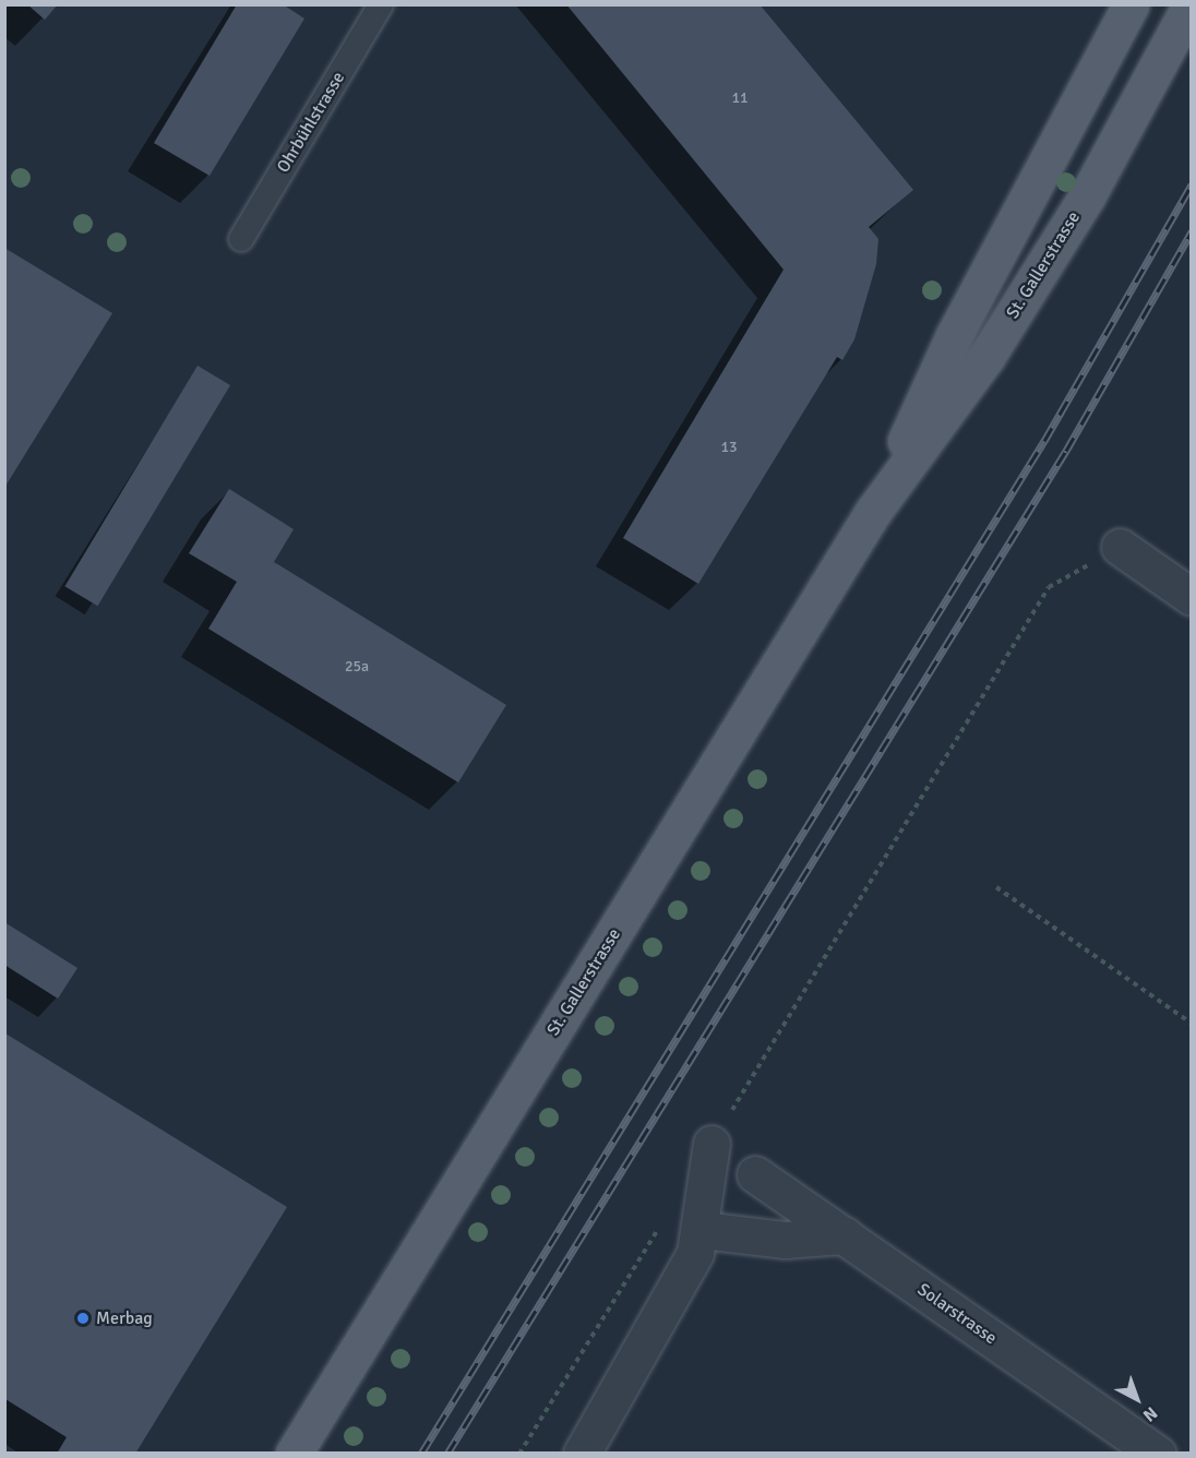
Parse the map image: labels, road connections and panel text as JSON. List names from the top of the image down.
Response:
{
  "streets": {
    "main road": ["St. Gallerstrasse"],
    "street": ["Solarstrasse"],
    "lane": ["Ohrbühlstrasse"]
  },
  "places": ["Merbag"],
  "house_numbers": ["11", "13", "25a"],
  "north": "bottom right"
}
